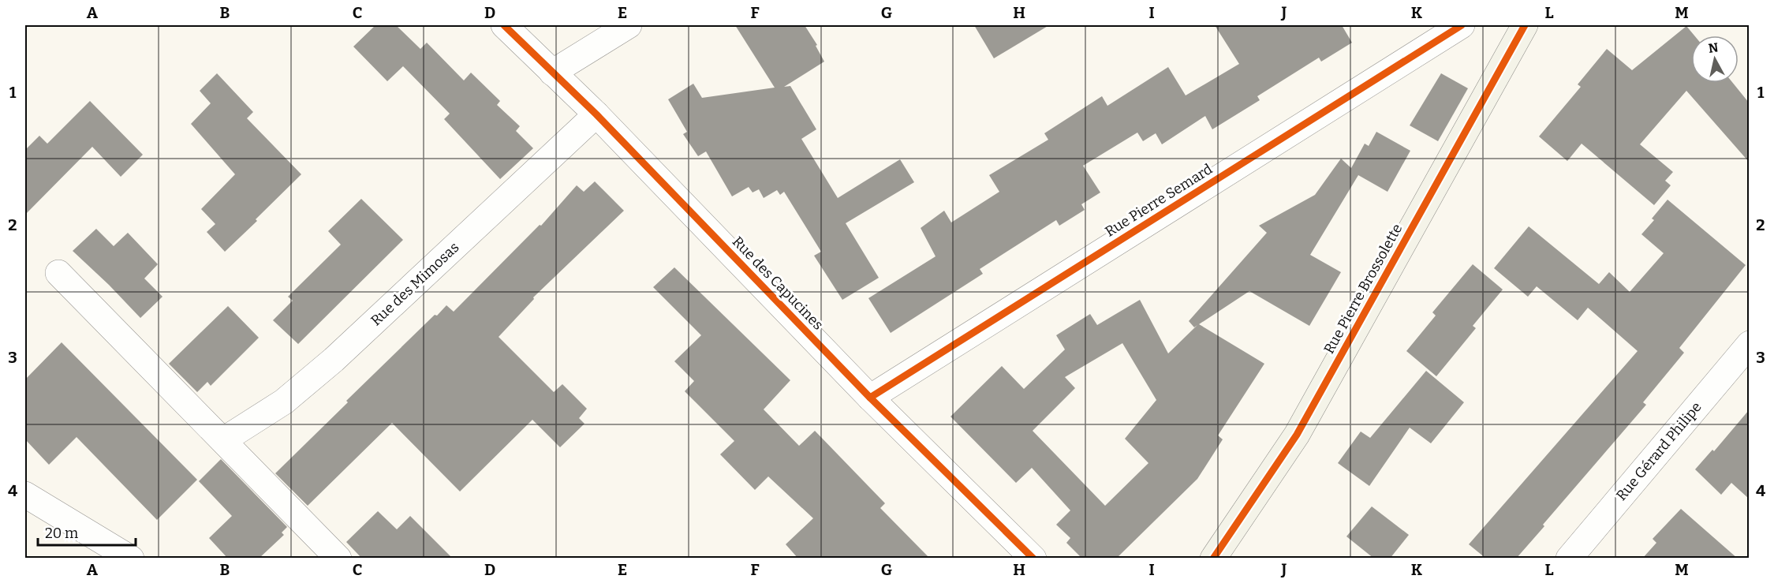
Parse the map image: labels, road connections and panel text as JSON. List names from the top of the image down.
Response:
{
  "streets": {
    "street": [
      "Rue Pierre Semard",
      "Rue des Capucines",
      "Rue des Mimosas",
      "Rue Pierre Brossolette",
      "Rue Gérard Philipe"
    ]
  },
  "crossings": [
    ["Rue Pierre Semard", "Rue des Capucines"],
    ["Rue des Capucines", "Rue des Mimosas"]
  ],
  "scale_bar": "20 m",
  "north": "top",
  "grid": {
    "columns": [
      "A",
      "B",
      "C",
      "D",
      "E",
      "F",
      "G",
      "H",
      "I",
      "J",
      "K",
      "L",
      "M"
    ],
    "rows": [
      "1",
      "2",
      "3",
      "4"
    ]
  }
}
